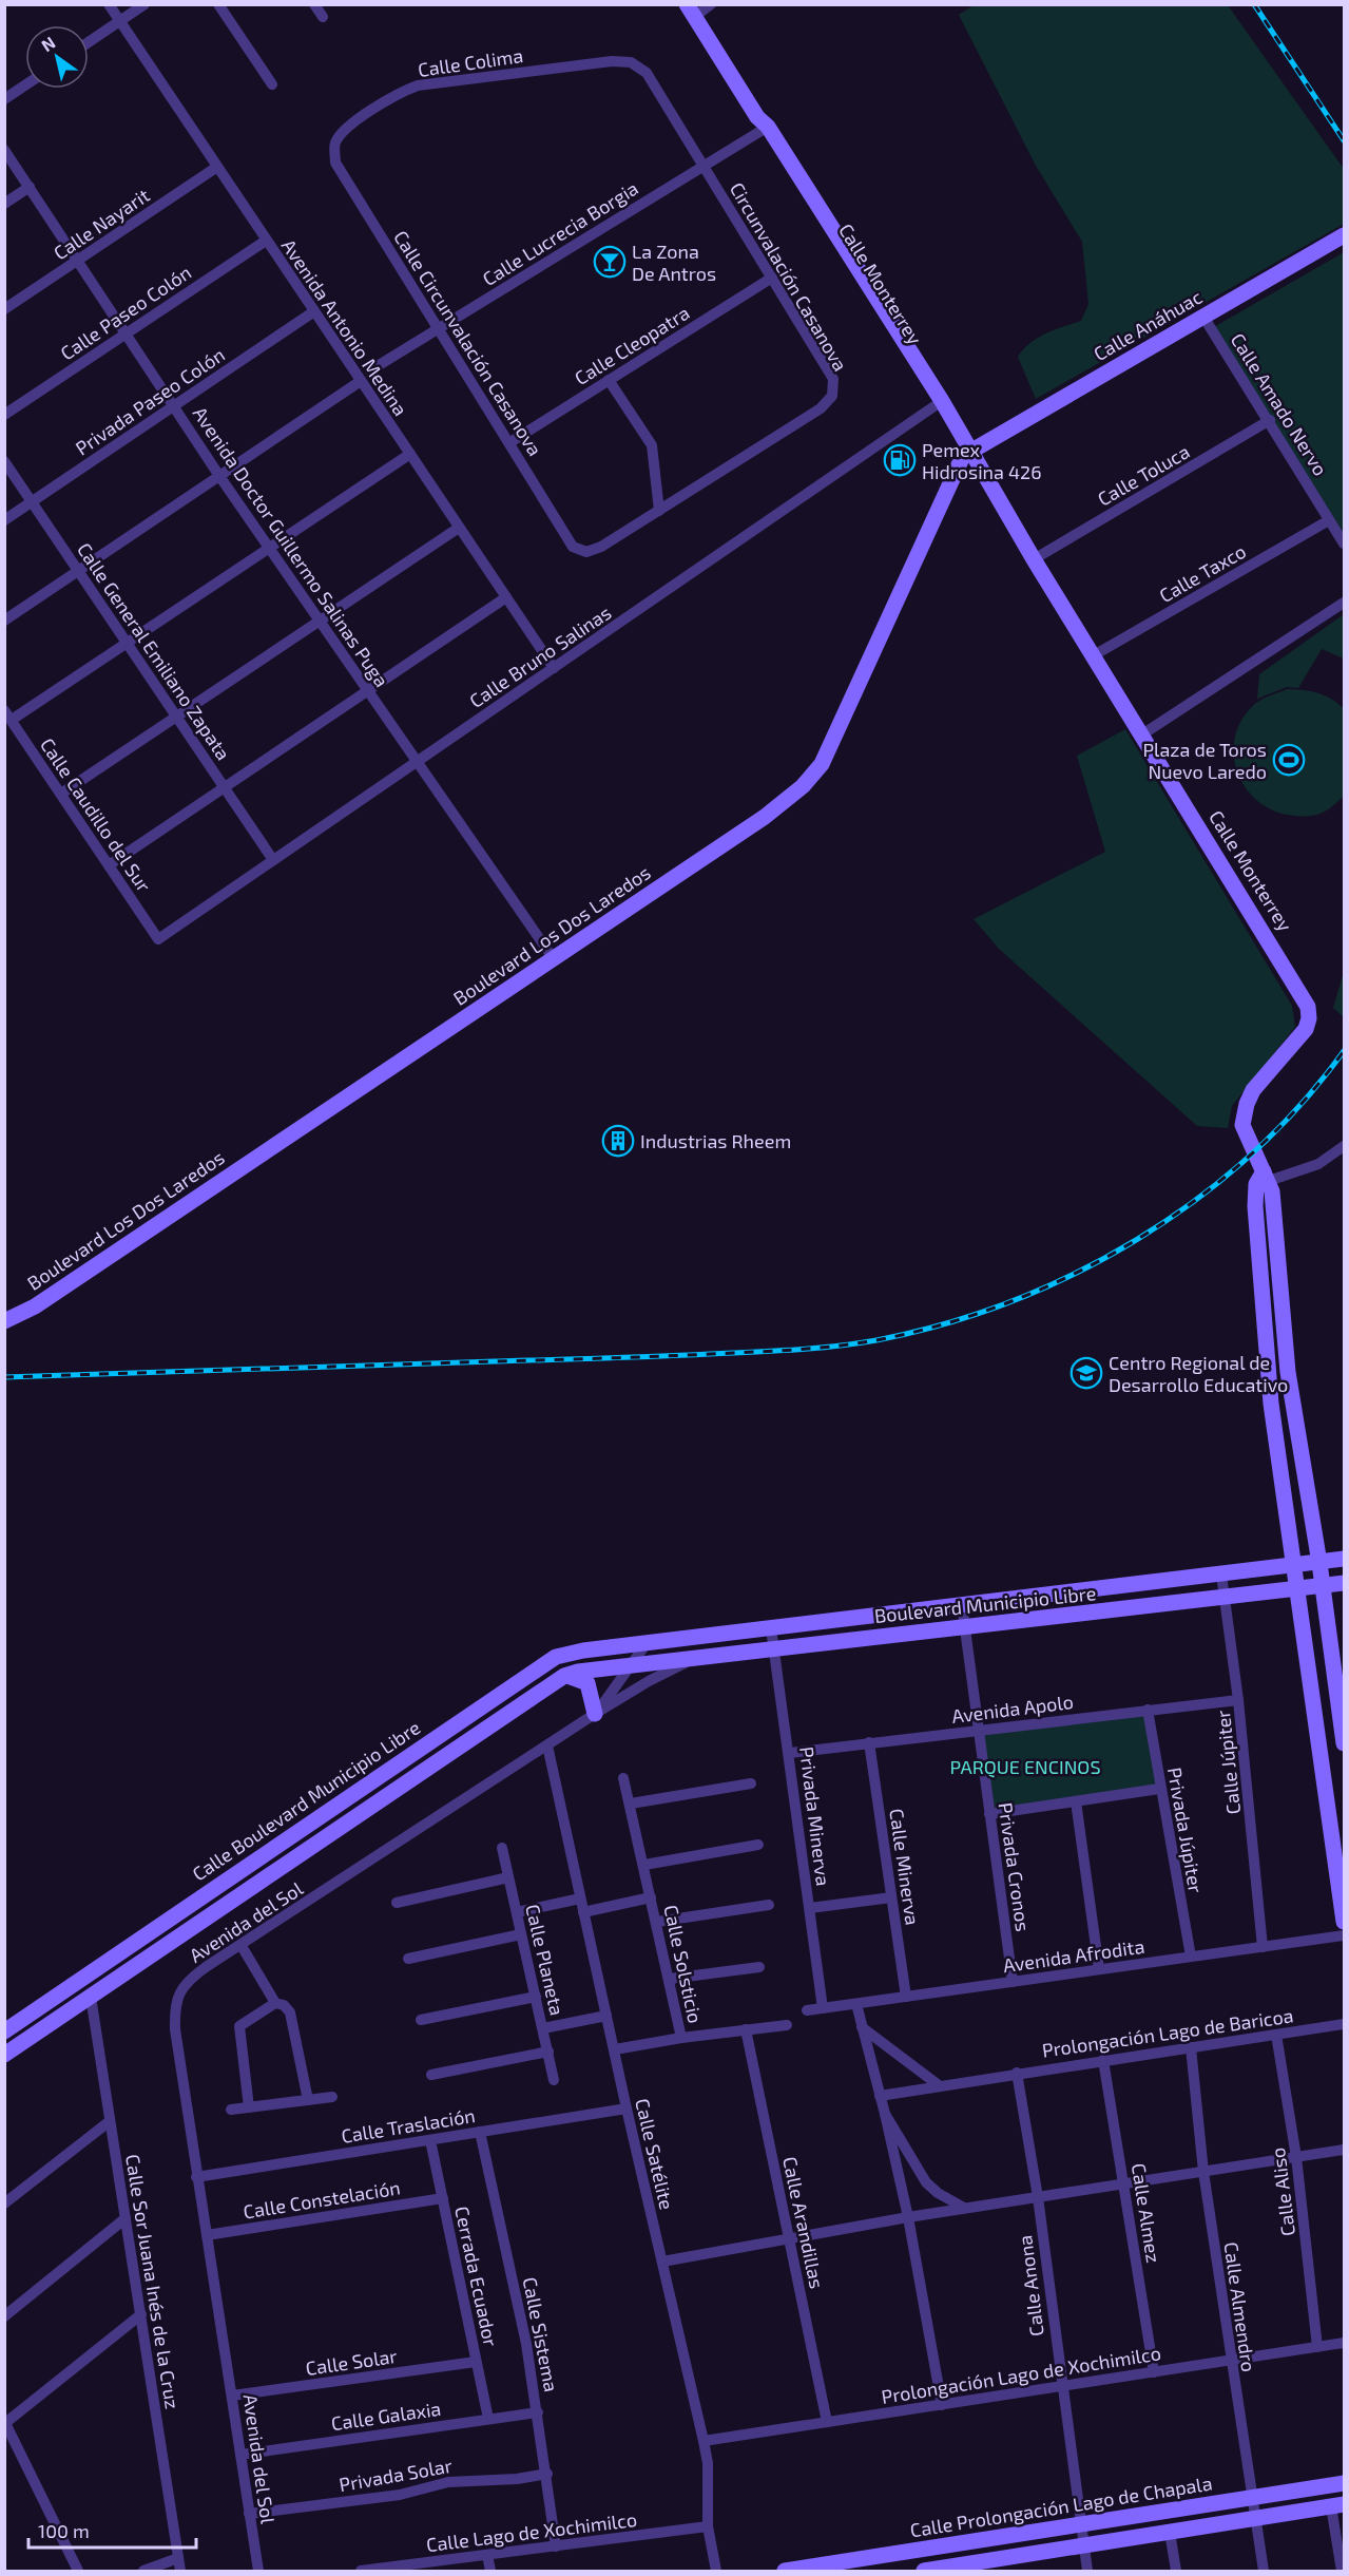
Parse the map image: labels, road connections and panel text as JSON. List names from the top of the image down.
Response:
{
  "streets": {
    "main road": [
      "Calle Monterrey",
      "Calle Anáhuac",
      "Boulevard Los Dos Laredos",
      "Boulevard Municipio Libre",
      "Calle Boulevard Municipio Libre",
      "Calle Prolongación Lago de Chapala"
    ],
    "street": [
      "Calle Colima",
      "Calle Nayarit",
      "Calle Lucrecia Borgia",
      "Circunvalación Casanova",
      "Calle Paseo Colón",
      "Avenida Antonio Medina",
      "Calle Circunvalación Casanova",
      "Calle Cleopatra",
      "Privada Paseo Colón",
      "Calle Amado Nervo",
      "Calle Toluca",
      "Avenida Doctor Guillermo Salinas Puga",
      "Calle Taxco",
      "Calle General Emiliano Zapata",
      "Calle Bruno Salinas",
      "Calle Caudillo del Sur",
      "Avenida Apolo",
      "Calle Júpiter",
      "Privada Minerva",
      "Privada Júpiter",
      "Calle Minerva",
      "Privada Cronos",
      "Avenida del Sol",
      "Avenida Afrodita",
      "Calle Planeta",
      "Calle Solsticio",
      "Prolongación Lago de Baricoa",
      "Calle Traslación",
      "Calle Satélite",
      "Calle Aliso",
      "Calle Constelación",
      "Calle Almez",
      "Calle Arandillas",
      "Cerrada Ecuador",
      "Calle Sor Juana Inés de la Cruz",
      "Calle Anona",
      "Calle Almendro",
      "Calle Sistema",
      "Calle Solar",
      "Prolongación Lago de Xochimilco",
      "Calle Galaxia",
      "Privada Solar",
      "Calle Lago de Xochimilco"
    ]
  },
  "crossings": [
    ["Calle Colima", "Circunvalación Casanova"],
    ["Calle Colima", "Calle Circunvalación Casanova"],
    ["Calle Nayarit", "Avenida Antonio Medina"],
    ["Calle Nayarit", "Avenida Doctor Guillermo Salinas Puga"],
    ["Calle Lucrecia Borgia", "Circunvalación Casanova"],
    ["Calle Lucrecia Borgia", "Calle Monterrey"],
    ["Calle Lucrecia Borgia", "Calle Circunvalación Casanova"],
    ["Circunvalación Casanova", "Calle Circunvalación Casanova"],
    ["Circunvalación Casanova", "Calle Cleopatra"],
    ["Calle Monterrey", "Calle Anáhuac"],
    ["Calle Monterrey", "Calle Toluca"],
    ["Calle Monterrey", "Calle Taxco"],
    ["Calle Monterrey", "Calle Bruno Salinas"],
    ["Calle Monterrey", "Boulevard Los Dos Laredos"],
    ["Calle Paseo Colón", "Avenida Antonio Medina"],
    ["Calle Paseo Colón", "Avenida Doctor Guillermo Salinas Puga"],
    ["Calle Anáhuac", "Calle Amado Nervo"],
    ["Calle Anáhuac", "Boulevard Los Dos Laredos"],
    ["Avenida Antonio Medina", "Privada Paseo Colón"],
    ["Avenida Antonio Medina", "Calle Bruno Salinas"],
    ["Calle Circunvalación Casanova", "Calle Cleopatra"],
    ["Privada Paseo Colón", "Avenida Doctor Guillermo Salinas Puga"],
    ["Privada Paseo Colón", "Calle General Emiliano Zapata"],
    ["Calle Amado Nervo", "Calle Toluca"],
    ["Calle Amado Nervo", "Calle Taxco"],
    ["Avenida Doctor Guillermo Salinas Puga", "Calle Bruno Salinas"],
    ["Avenida Doctor Guillermo Salinas Puga", "Boulevard Los Dos Laredos"],
    ["Calle General Emiliano Zapata", "Calle Bruno Salinas"],
    ["Calle Bruno Salinas", "Calle Caudillo del Sur"],
    ["Boulevard Municipio Libre", "Calle Júpiter"],
    ["Boulevard Municipio Libre", "Calle Boulevard Municipio Libre"],
    ["Boulevard Municipio Libre", "Privada Minerva"],
    ["Boulevard Municipio Libre", "Privada Cronos"],
    ["Boulevard Municipio Libre", "Avenida del Sol"],
    ["Avenida Apolo", "Calle Júpiter"],
    ["Avenida Apolo", "Privada Minerva"],
    ["Avenida Apolo", "Privada Júpiter"],
    ["Avenida Apolo", "Calle Minerva"],
    ["Avenida Apolo", "Privada Cronos"],
    ["Calle Júpiter", "Avenida Afrodita"],
    ["Privada Minerva", "Avenida Afrodita"],
    ["Privada Júpiter", "Avenida Afrodita"],
    ["Calle Minerva", "Avenida Afrodita"],
    ["Privada Cronos", "Avenida Afrodita"],
    ["Avenida del Sol", "Calle Traslación"],
    ["Avenida del Sol", "Calle Satélite"],
    ["Avenida del Sol", "Calle Constelación"],
    ["Avenida del Sol", "Calle Solar"],
    ["Avenida del Sol", "Calle Galaxia"],
    ["Avenida del Sol", "Privada Solar"],
    ["Calle Solsticio", "Calle Satélite"],
    ["Prolongación Lago de Baricoa", "Calle Aliso"],
    ["Prolongación Lago de Baricoa", "Calle Almez"],
    ["Prolongación Lago de Baricoa", "Calle Anona"],
    ["Prolongación Lago de Baricoa", "Calle Almendro"],
    ["Calle Traslación", "Calle Satélite"],
    ["Calle Traslación", "Cerrada Ecuador"],
    ["Calle Traslación", "Calle Sistema"],
    ["Calle Satélite", "Prolongación Lago de Xochimilco"],
    ["Calle Satélite", "Calle Lago de Xochimilco"],
    ["Calle Aliso", "Prolongación Lago de Xochimilco"],
    ["Calle Constelación", "Cerrada Ecuador"],
    ["Calle Almez", "Prolongación Lago de Xochimilco"],
    ["Calle Arandillas", "Prolongación Lago de Xochimilco"],
    ["Cerrada Ecuador", "Calle Solar"],
    ["Cerrada Ecuador", "Calle Galaxia"],
    ["Calle Anona", "Prolongación Lago de Xochimilco"],
    ["Calle Anona", "Calle Prolongación Lago de Chapala"],
    ["Calle Almendro", "Prolongación Lago de Xochimilco"],
    ["Calle Almendro", "Calle Prolongación Lago de Chapala"],
    ["Calle Sistema", "Calle Galaxia"],
    ["Calle Sistema", "Privada Solar"],
    ["Calle Sistema", "Calle Lago de Xochimilco"]
  ],
  "parks": ["PARQUE ENCINOS"],
  "places": {
    "bar": ["La Zona De Antros"],
    "fuel station": ["Pemex Hidrosina 426"],
    "sports": ["Plaza de Toros Nuevo Laredo"],
    "building": ["Industrias Rheem"],
    "school or university": ["Centro Regional de Desarrollo Educativo"]
  },
  "scale_bar": "100 m",
  "north": "top left"
}
